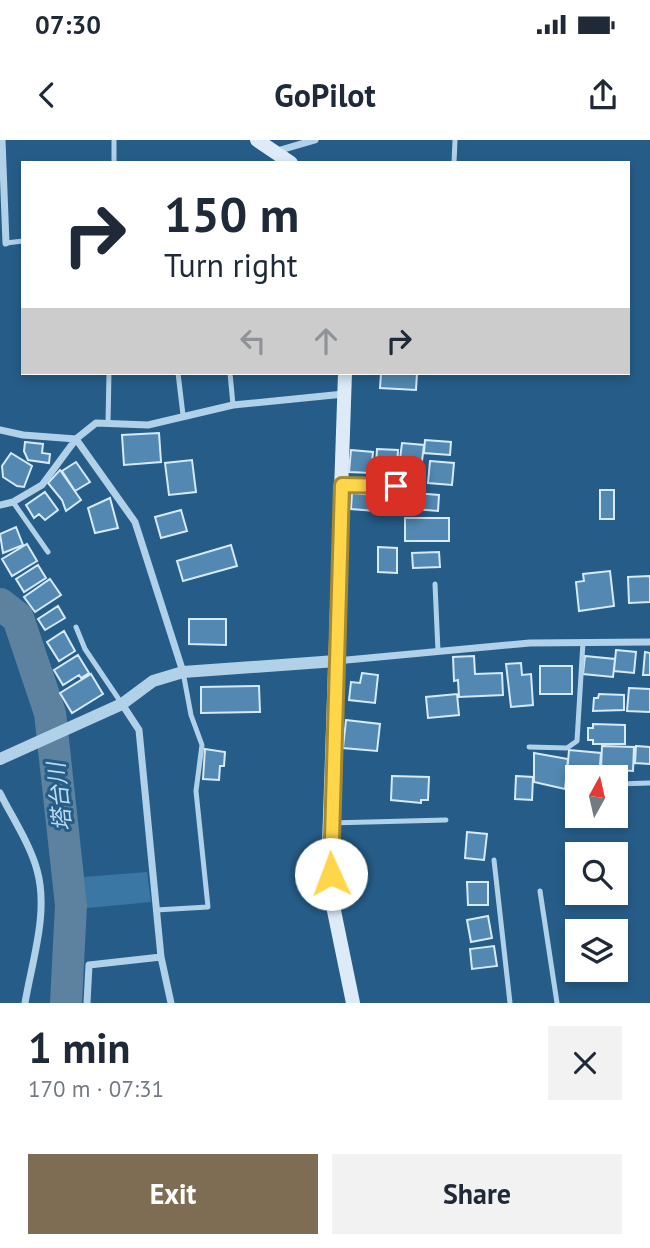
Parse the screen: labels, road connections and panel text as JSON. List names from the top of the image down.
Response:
{
  "water": ["塔台川"],
  "north": "top",
  "page": {
    "status": "07:30",
    "header": "GoPilot",
    "turn": ["150 m", "Turn right"],
    "heading": ["1 min", "170 m · 07:31"],
    "buttons": ["Exit", "Share"]
  }
}
